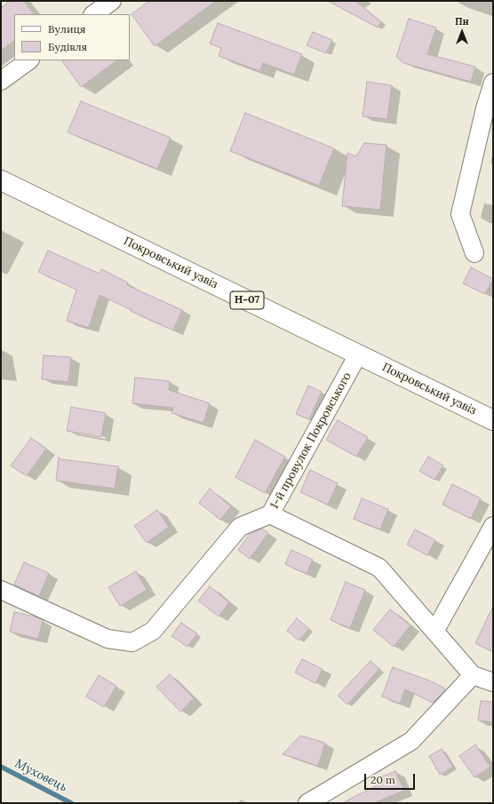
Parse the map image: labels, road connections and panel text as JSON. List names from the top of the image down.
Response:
{
  "streets": {
    "main road": ["Покровський узвіз", "Н-07"],
    "street": ["1-й провулок Покровського"]
  },
  "crossings": [
    ["Покровський узвіз", "1-й провулок Покровського"]
  ],
  "water": ["Муховець"],
  "legend": ["Вулиця", "Будівля"],
  "scale_bar": "20 m",
  "north": "top"
}
